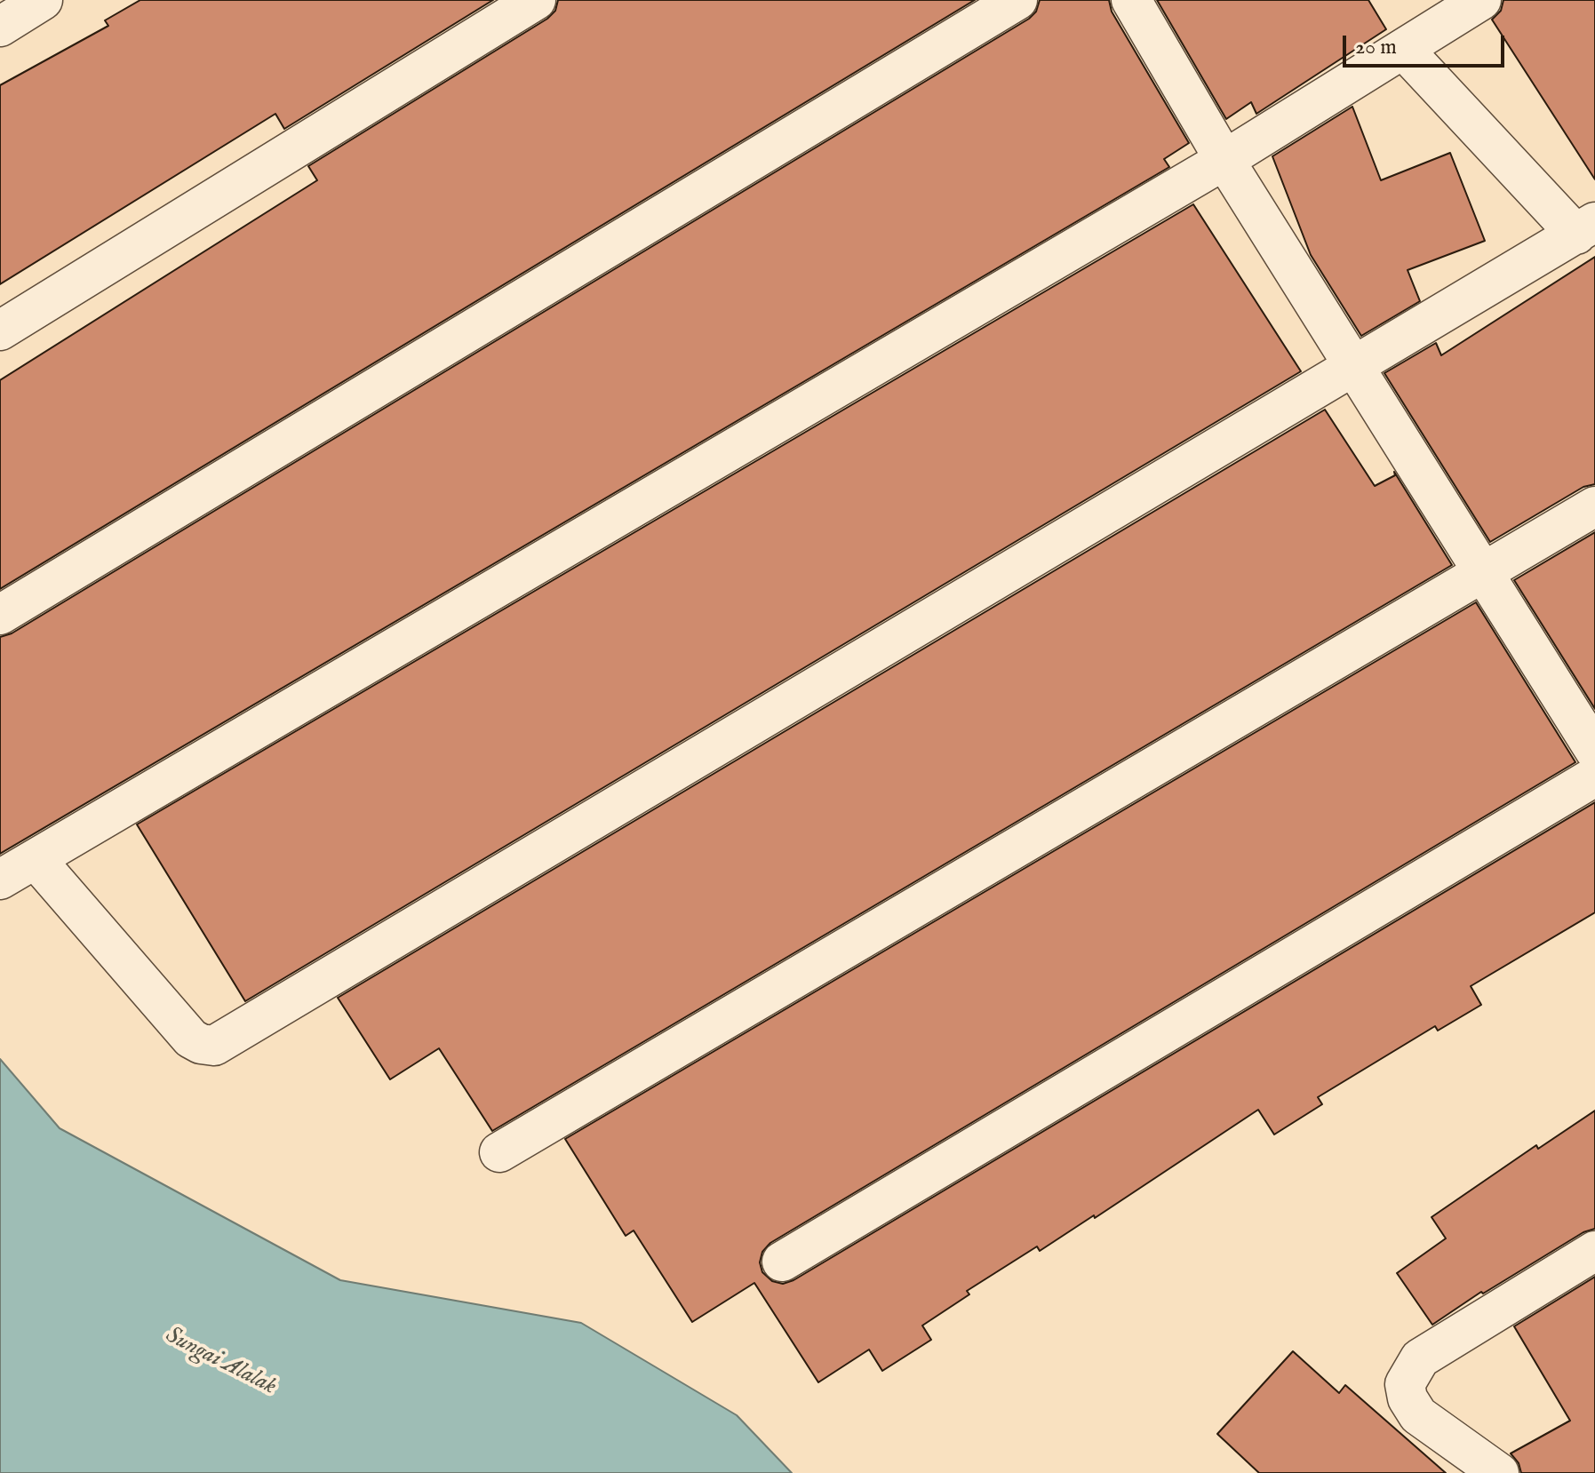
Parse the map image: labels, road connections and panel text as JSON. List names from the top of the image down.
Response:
{
  "water": ["Sungai Alalak"],
  "scale_bar": "20 m"
}
